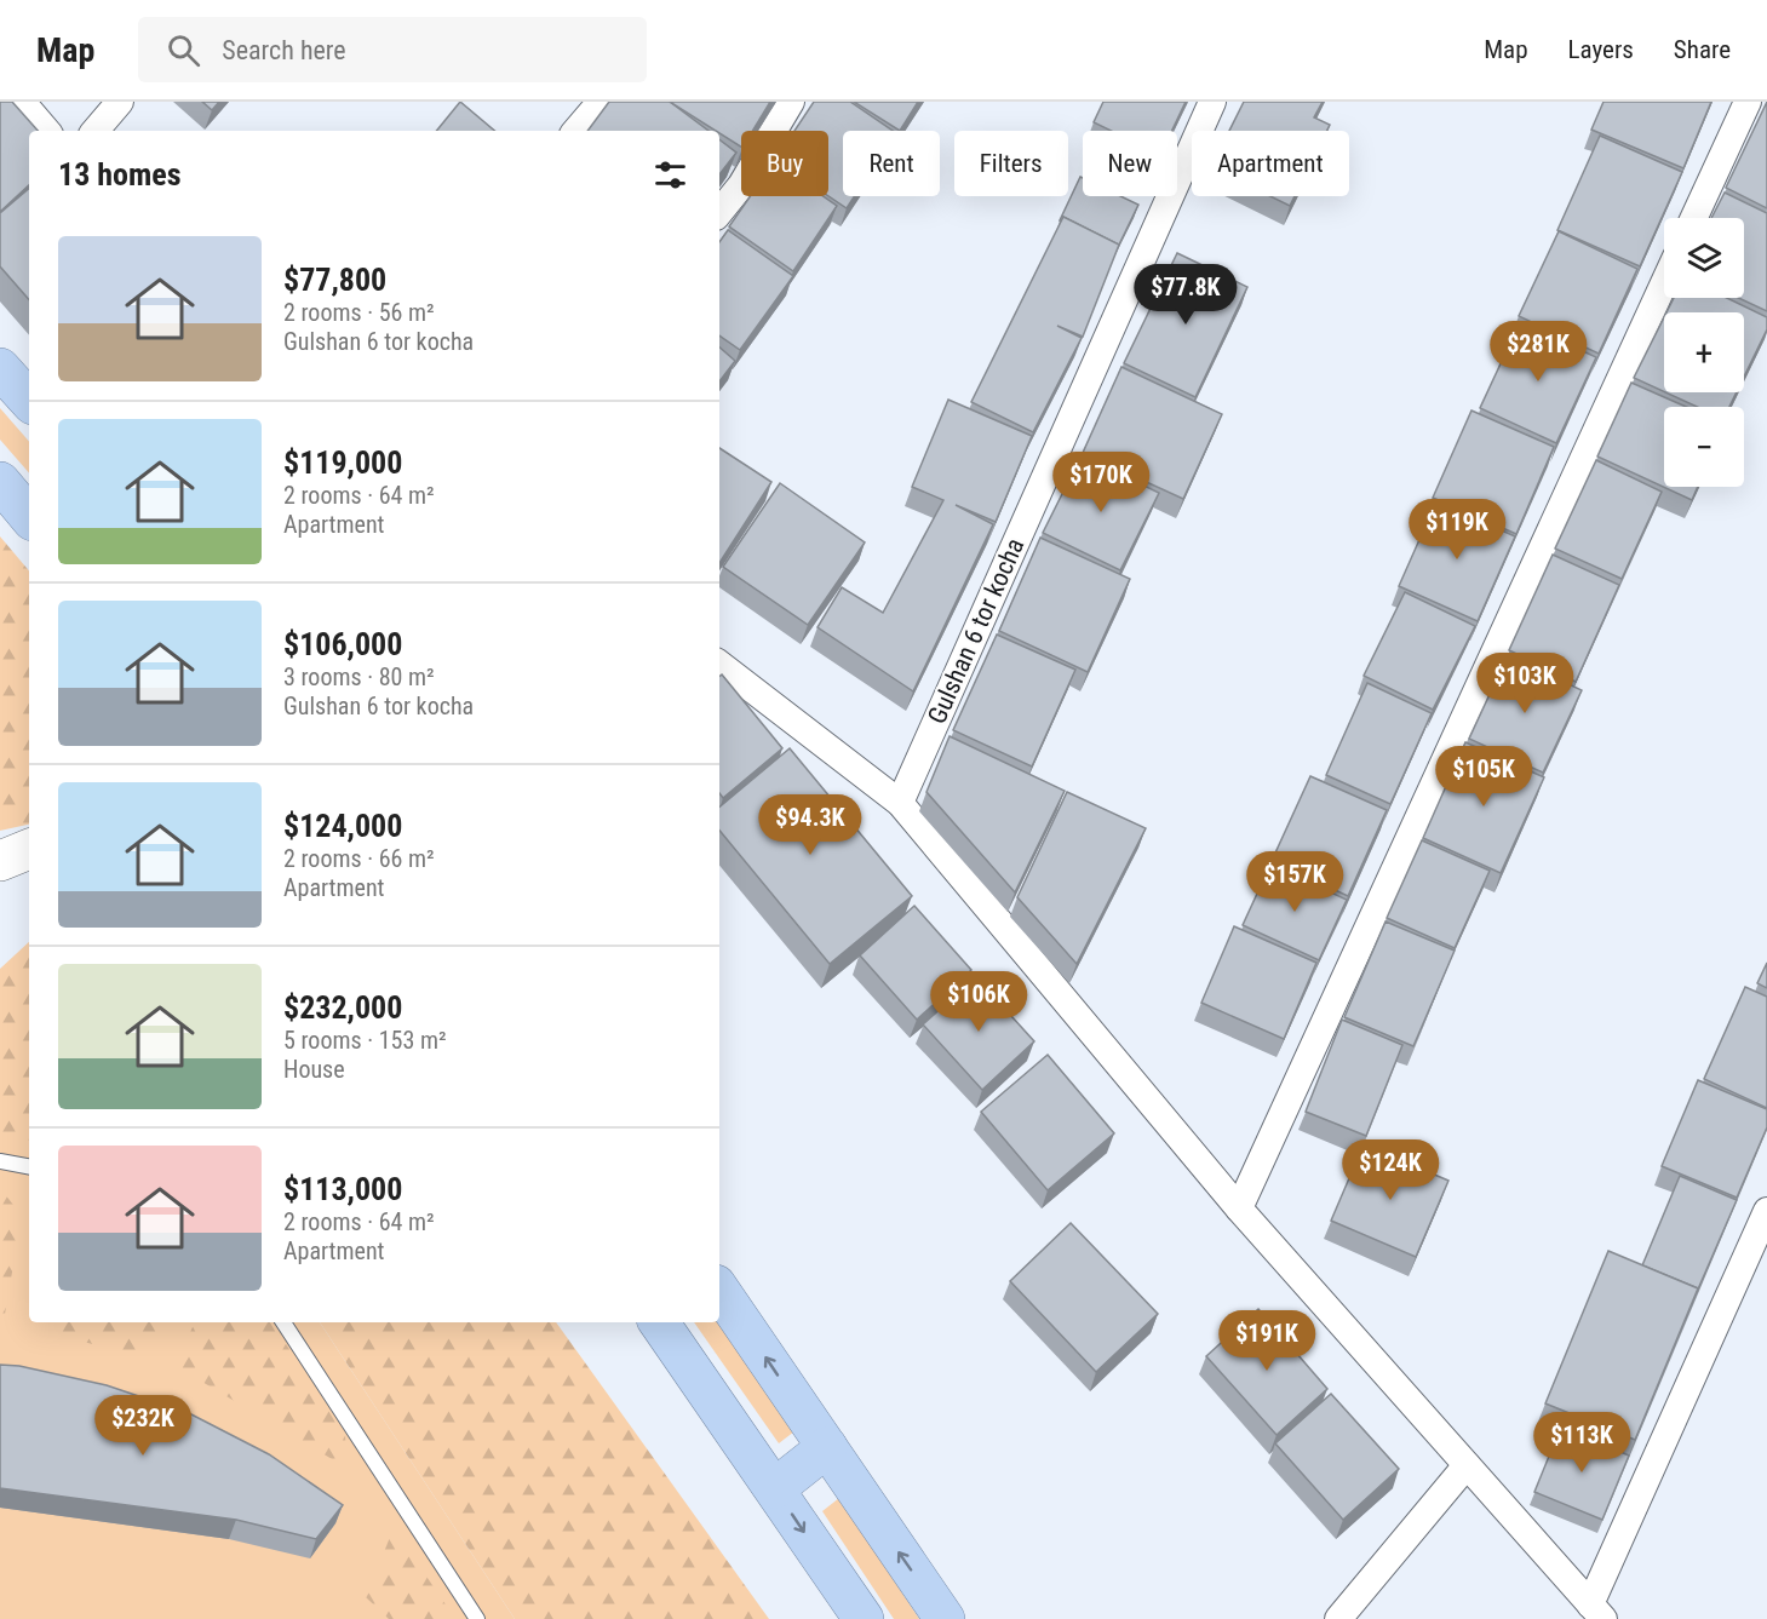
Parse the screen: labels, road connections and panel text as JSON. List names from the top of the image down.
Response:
{
  "streets": {
    "street": ["Gulshan 6 tor kocha"]
  },
  "page": {
    "header": "Map",
    "search": "Search here",
    "nav": ["Map", "Layers", "Share"],
    "chip": [
      "Buy",
      "Rent",
      "Filters",
      "New",
      "Apartment"
    ],
    "heading": "13 homes",
    "map_buttons": ["+", "−"],
    "list": [
      {
        "name": "$77,800",
        "note": "2 rooms · 56 m² · Gulshan 6 tor kocha"
      },
      {
        "name": "$119,000",
        "note": "2 rooms · 64 m² · Apartment"
      },
      {
        "name": "$106,000",
        "note": "3 rooms · 80 m² · Gulshan 6 tor kocha"
      },
      {
        "name": "$124,000",
        "note": "2 rooms · 66 m² · Apartment"
      },
      {
        "name": "$232,000",
        "note": "5 rooms · 153 m² · House"
      },
      {
        "name": "$113,000",
        "note": "2 rooms · 64 m² · Apartment"
      }
    ],
    "price": [
      "$77.8K",
      "$281K",
      "$170K",
      "$119K",
      "$103K",
      "$105K",
      "$94.3K",
      "$157K",
      "$106K",
      "$124K",
      "$191K",
      "$232K",
      "$113K"
    ]
  }
}
